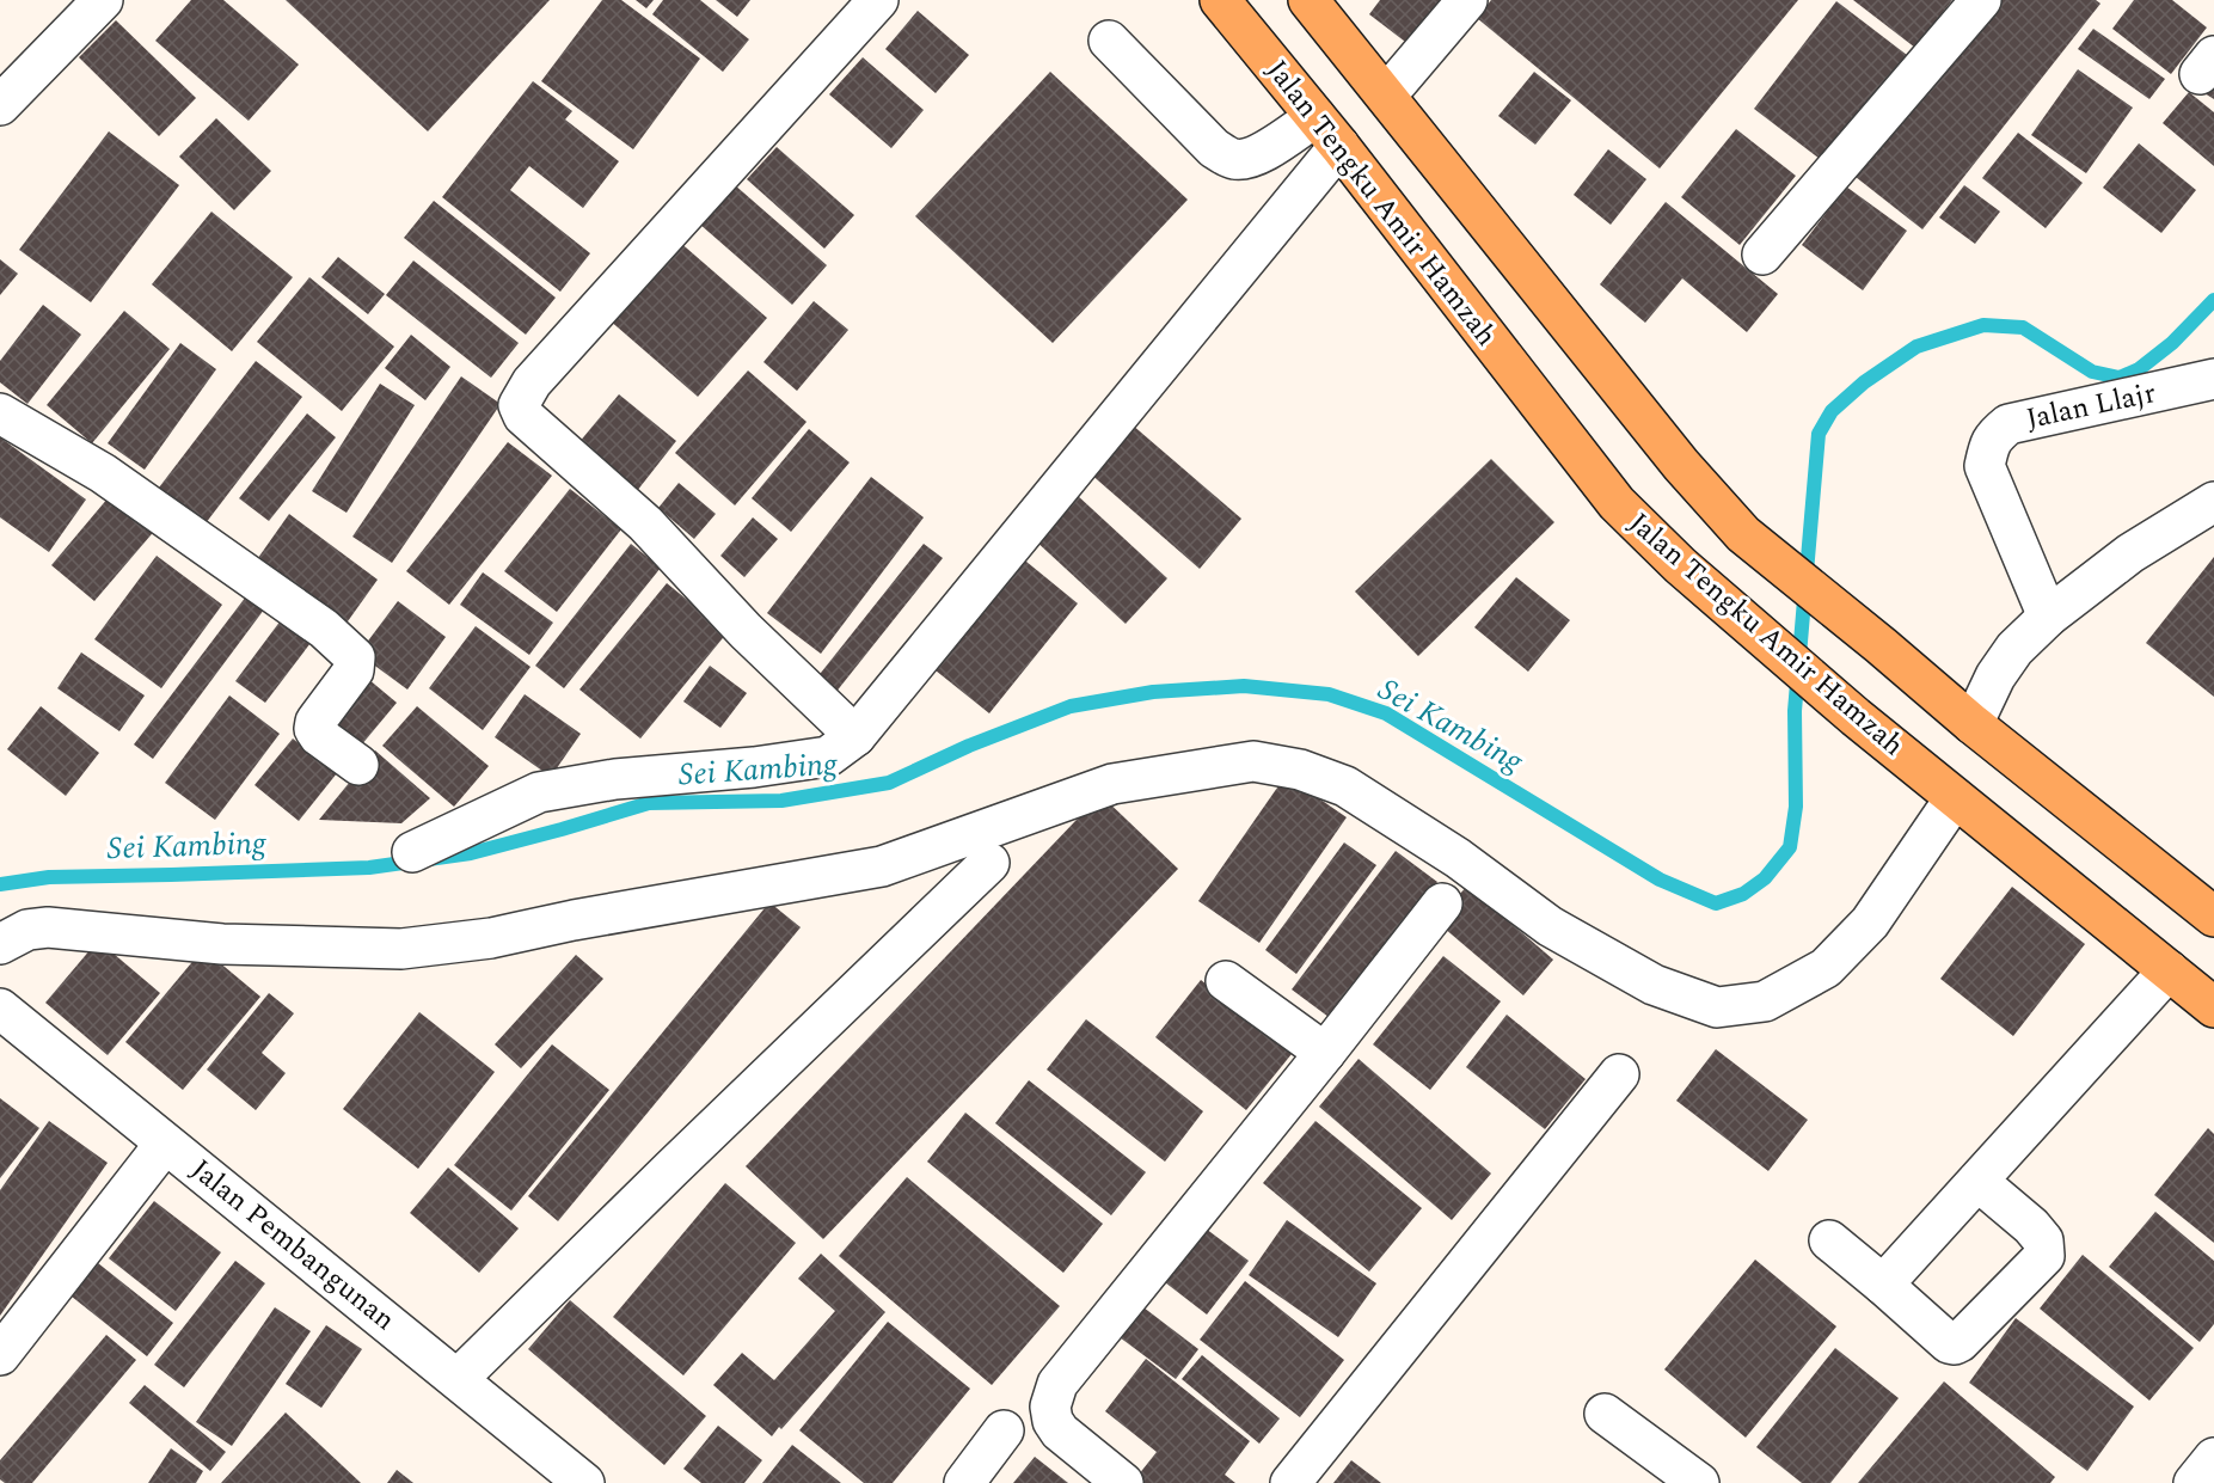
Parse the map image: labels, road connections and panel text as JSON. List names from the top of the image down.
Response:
{
  "streets": {
    "main road": ["Jalan Tengku Amir Hamzah"],
    "street": ["Jalan Llajr", "Jalan Pembangunan"]
  },
  "water": ["Sei Kambing"]
}
